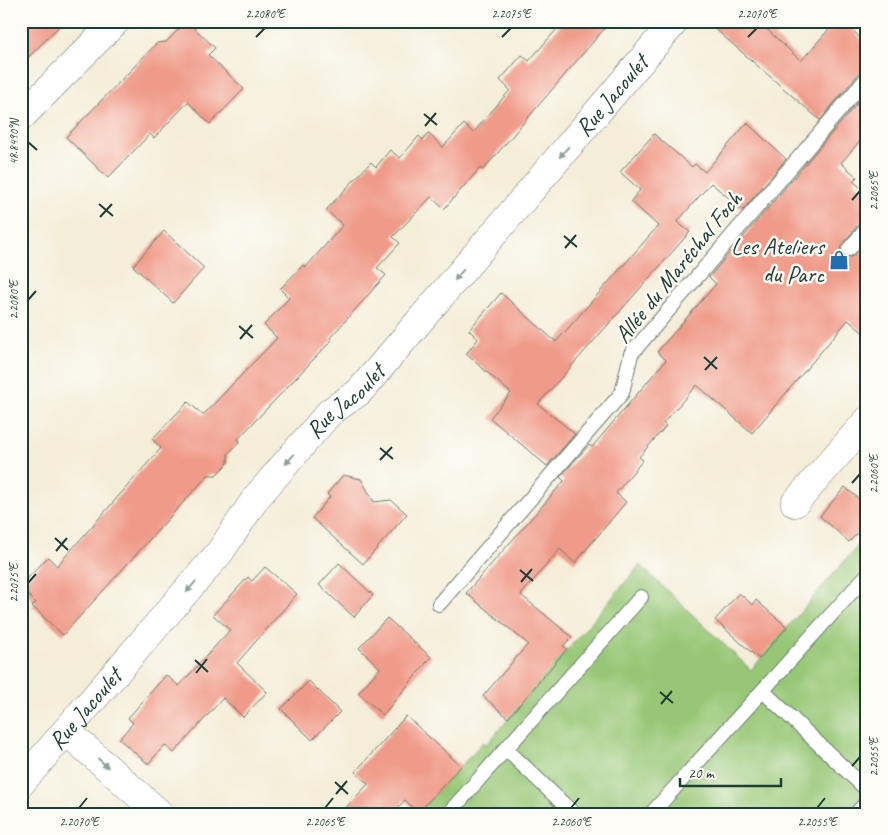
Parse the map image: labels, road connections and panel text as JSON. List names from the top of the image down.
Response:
{
  "streets": {
    "street": ["Rue Jacoulet"],
    "lane": ["Allée du Maréchal Foch"]
  },
  "one_way": ["Rue Jacoulet"],
  "places": {
    "shop": ["Les Ateliers du Parc"]
  },
  "scale_bar": "20 m",
  "coordinates": [
    "2.2080°E",
    "2.2075°E",
    "2.2070°E",
    "48.8490°N",
    "2.2065°E",
    "2.2060°E",
    "2.2055°E"
  ]
}
